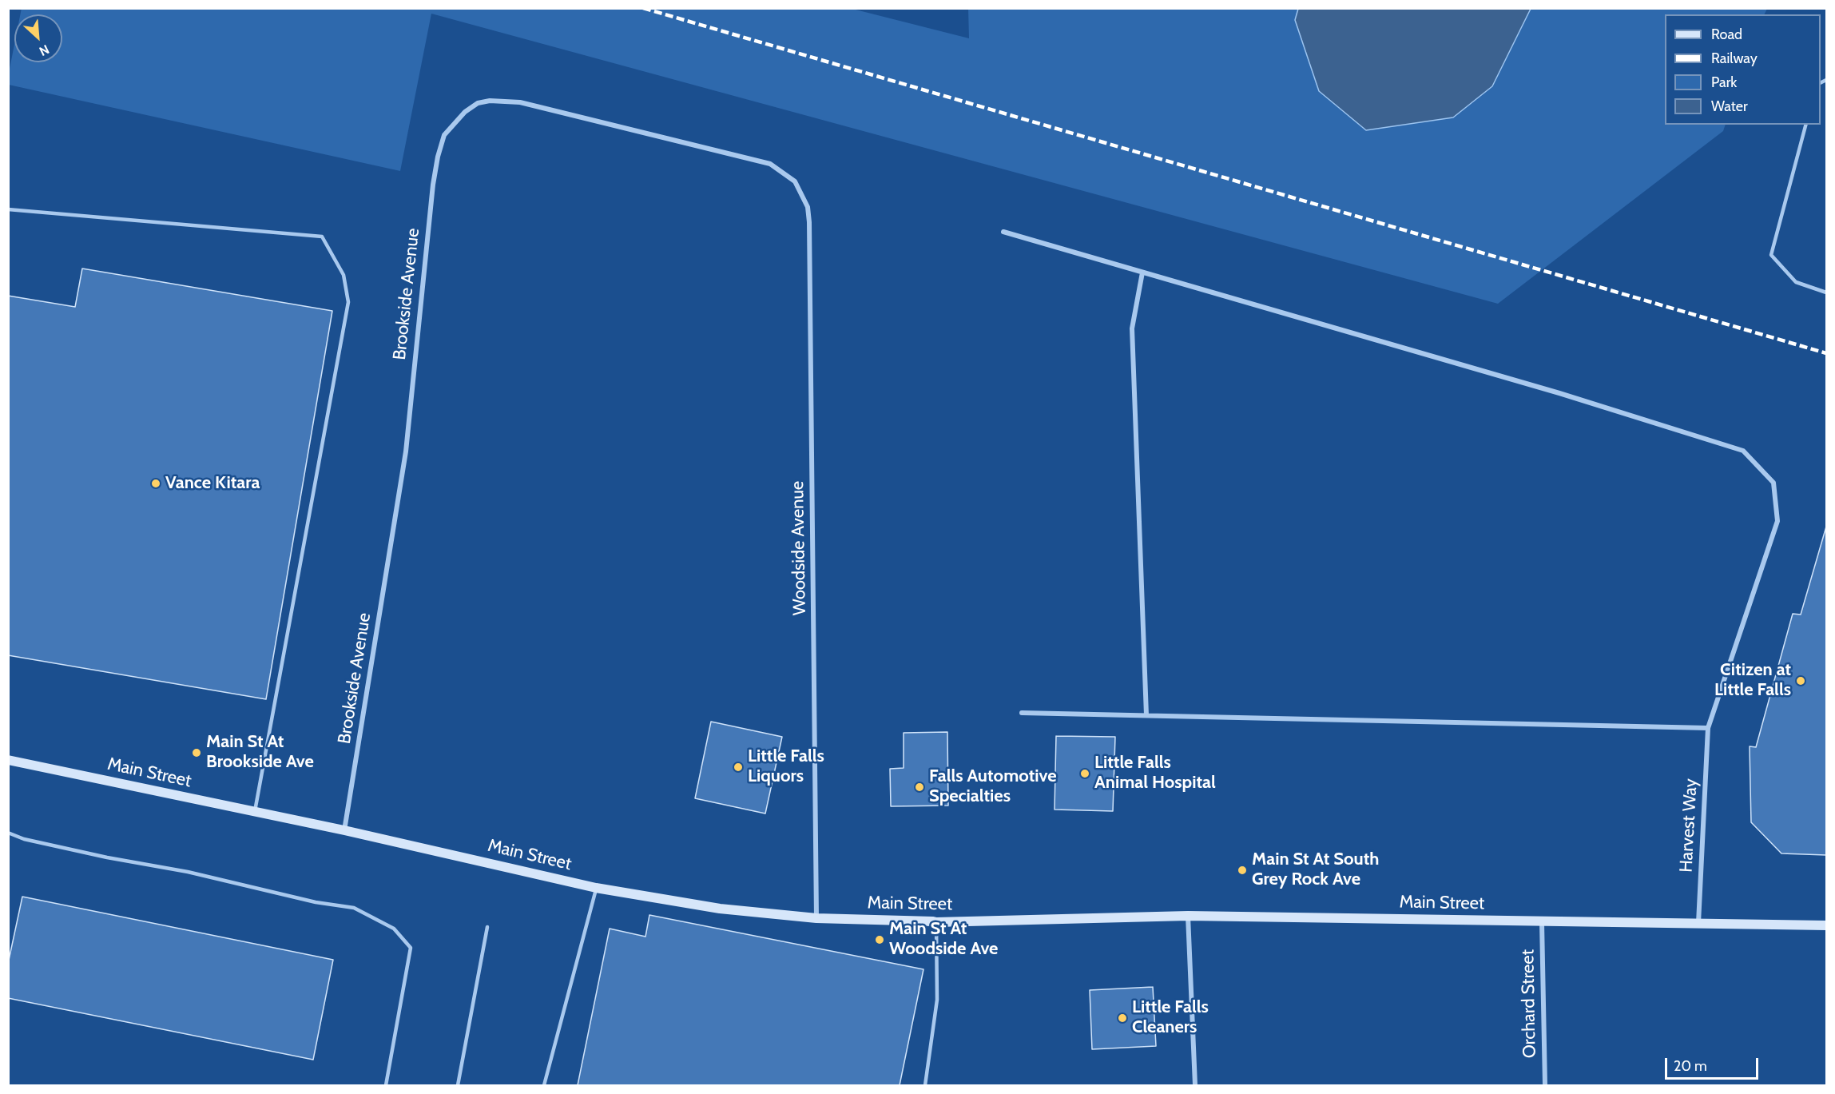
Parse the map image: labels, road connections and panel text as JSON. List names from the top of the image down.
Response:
{
  "streets": {
    "main road": ["Main Street"],
    "street": [
      "Brookside Avenue",
      "Woodside Avenue",
      "Harvest Way",
      "Orchard Street"
    ]
  },
  "crossings": [
    ["Brookside Avenue", "Woodside Avenue"],
    ["Brookside Avenue", "Main Street"],
    ["Woodside Avenue", "Main Street"],
    ["Main Street", "Harvest Way"],
    ["Main Street", "Orchard Street"]
  ],
  "places": [
    "Vance Kitara",
    "Citizen at Little Falls",
    "Main St At Brookside Ave",
    "Little Falls Liquors",
    "Little Falls Animal Hospital",
    "Falls Automotive Specialties",
    "Main St At South Grey Rock Ave",
    "Main St At Woodside Ave",
    "Little Falls Cleaners"
  ],
  "legend": [
    "Road",
    "Railway",
    "Park",
    "Water"
  ],
  "scale_bar": "20 m",
  "north": "bottom right"
}
